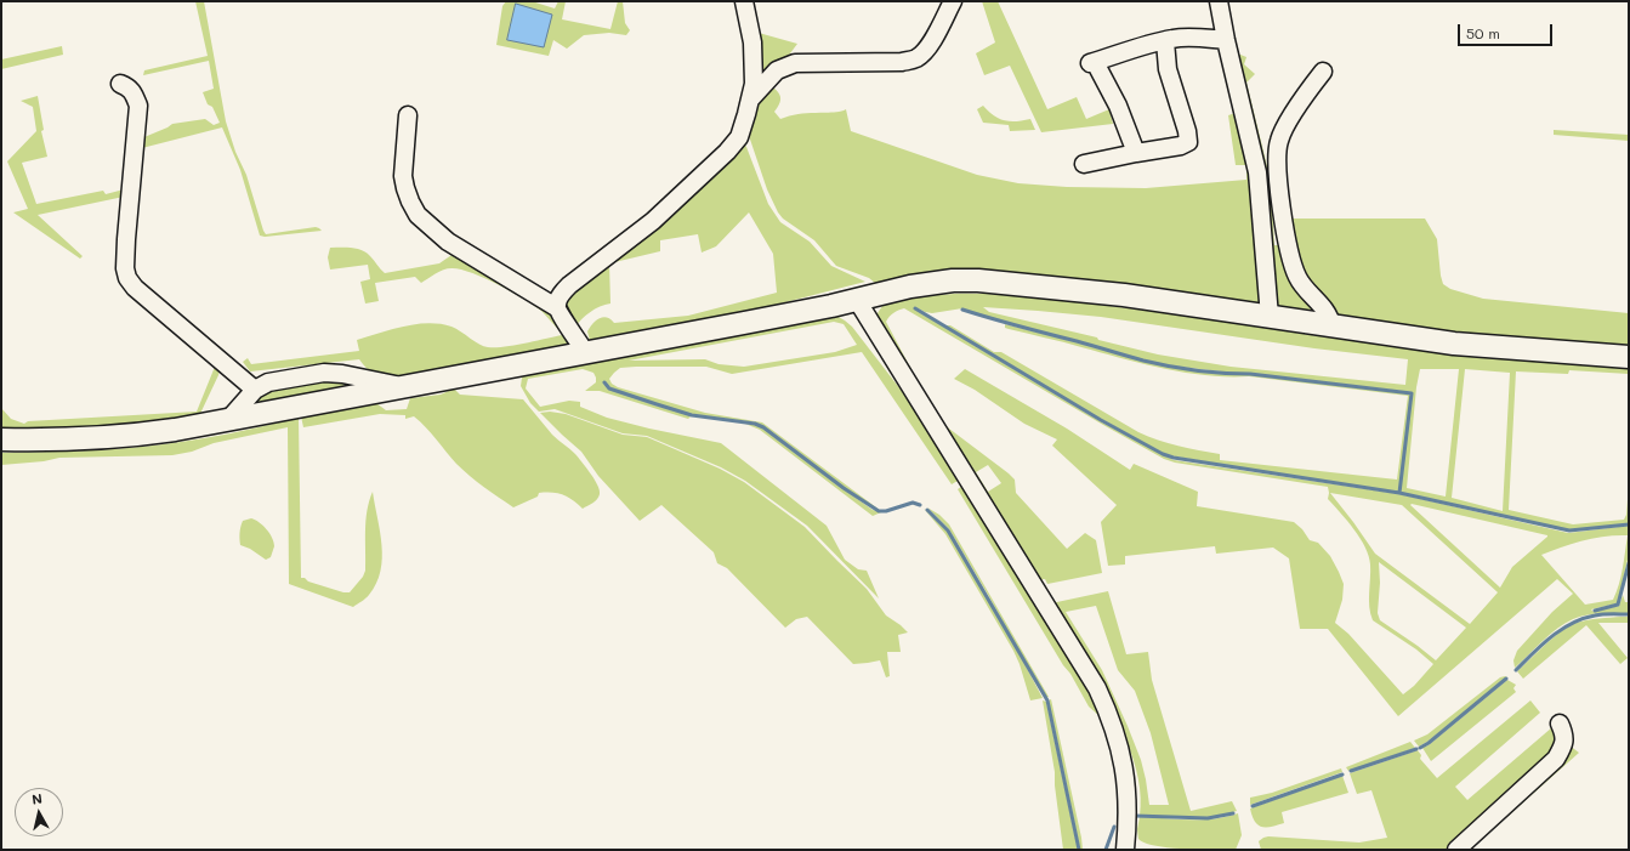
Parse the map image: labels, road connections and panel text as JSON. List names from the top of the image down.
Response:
{
  "scale_bar": "50 m",
  "north": "top"
}
